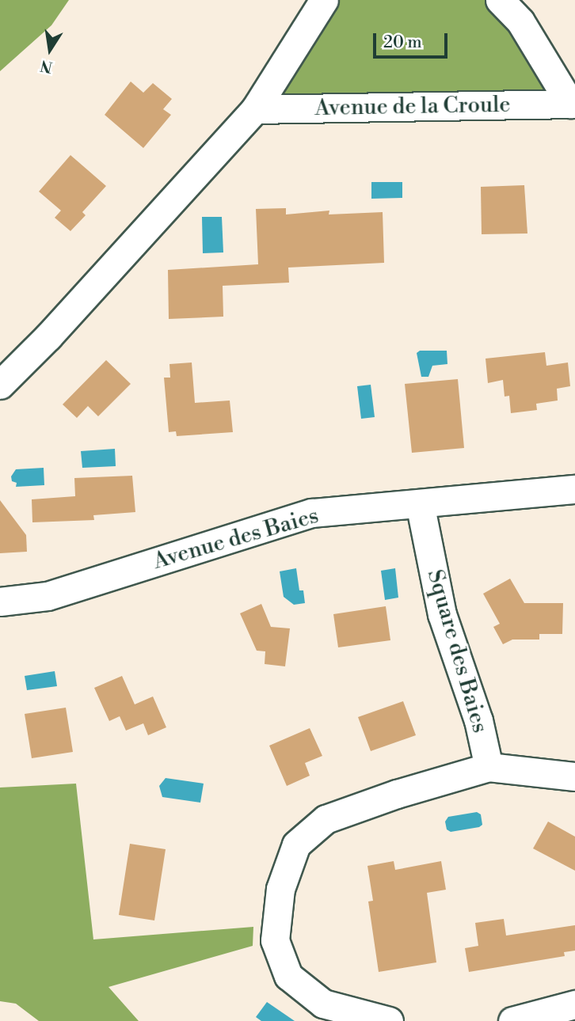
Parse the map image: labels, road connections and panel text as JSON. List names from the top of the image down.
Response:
{
  "streets": {
    "street": ["Avenue de la Croule", "Avenue des Baies", "Square des Baies"]
  },
  "crossings": [
    ["Avenue des Baies", "Square des Baies"]
  ],
  "scale_bar": "20 m",
  "north": "bottom"
}
